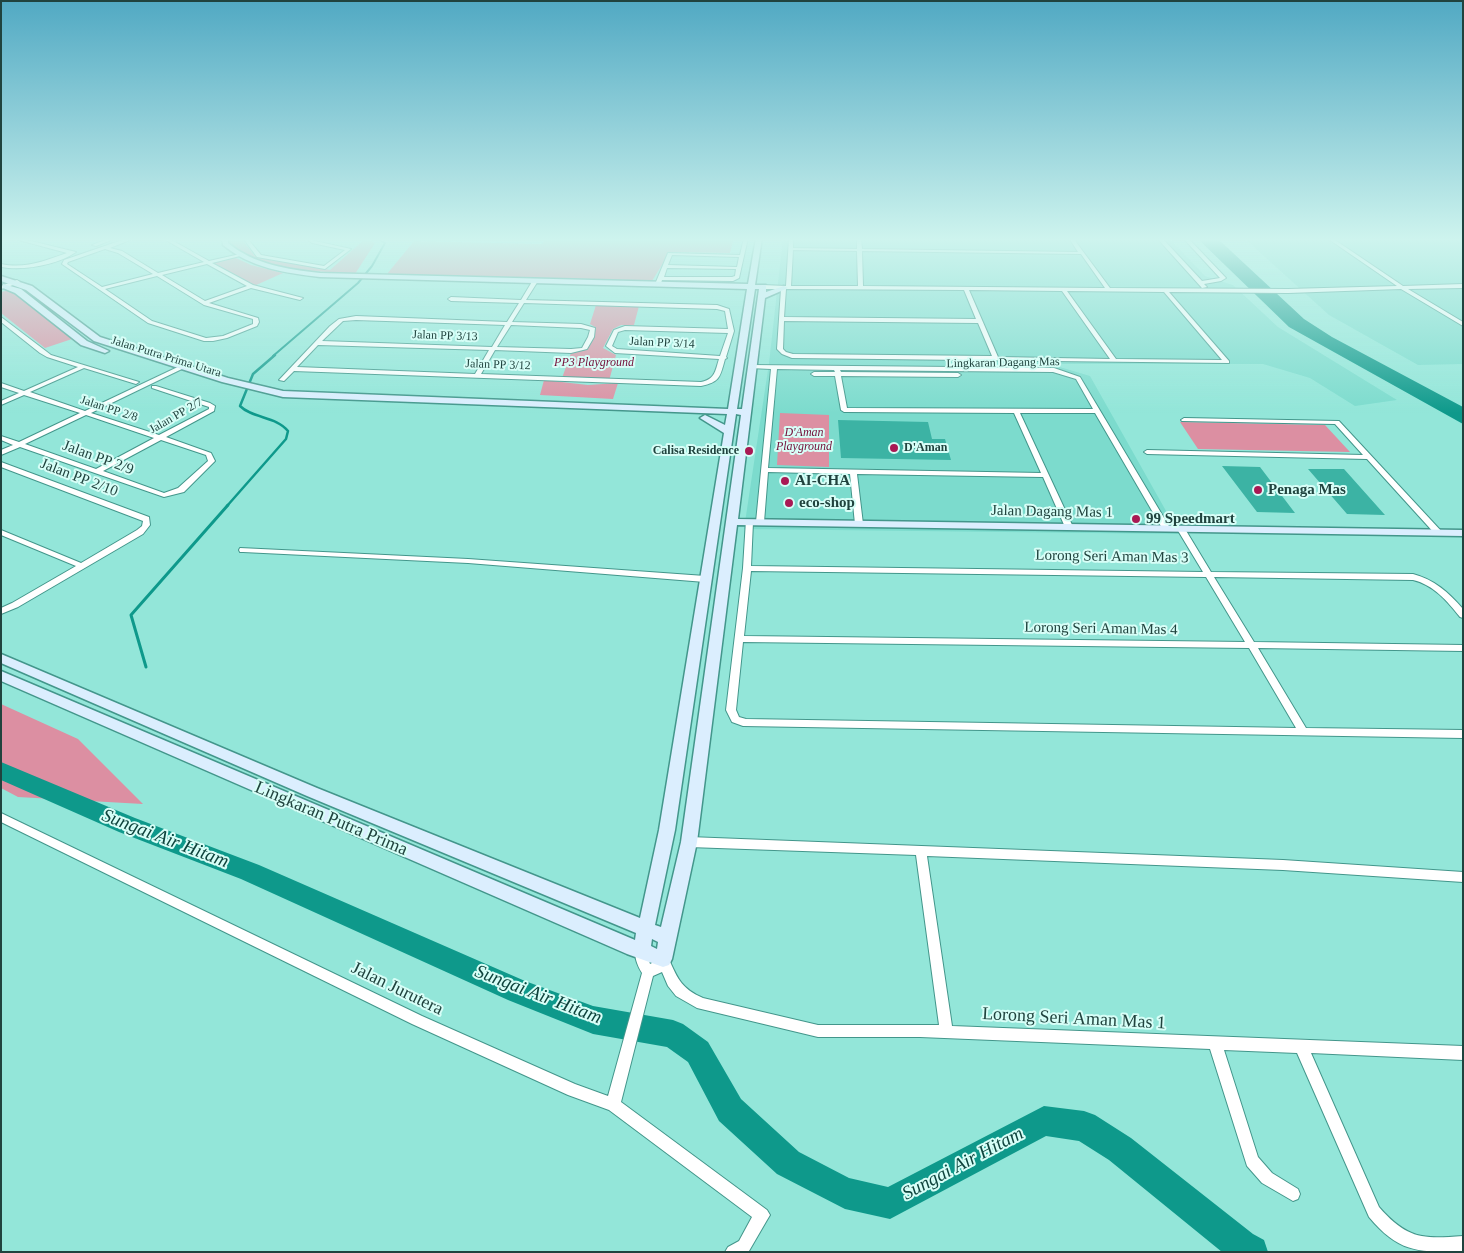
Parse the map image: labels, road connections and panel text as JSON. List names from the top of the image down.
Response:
{
  "streets": {
    "main road": ["Jalan Putra Prima Utara", "Jalan Dagang Mas 1", "Lingkaran Putra Prima"],
    "street": [
      "Jalan PP 3/13",
      "Jalan PP 3/14",
      "Lingkaran Dagang Mas",
      "Jalan PP 3/12",
      "Jalan PP 2/8",
      "Jalan PP 2/7",
      "Jalan PP 2/9",
      "Jalan PP 2/10",
      "Lorong Seri Aman Mas 3",
      "Lorong Seri Aman Mas 4",
      "Jalan Jurutera",
      "Lorong Seri Aman Mas 1"
    ]
  },
  "crossings": [
    ["Jalan PP 2/8", "Jalan PP 2/7"],
    ["Jalan PP 2/8", "Jalan PP 2/9"],
    ["Jalan PP 2/7", "Jalan PP 2/9"],
    ["Lingkaran Putra Prima", "Lorong Seri Aman Mas 1"]
  ],
  "water": ["Sungai Air Hitam"],
  "parks": ["PP3 Playground", "D'Aman Playground"],
  "places": [
    "D'Aman",
    "Calisa Residence",
    "AI-CHA",
    "Penaga Mas",
    "eco-shop",
    "99 Speedmart"
  ]
}
